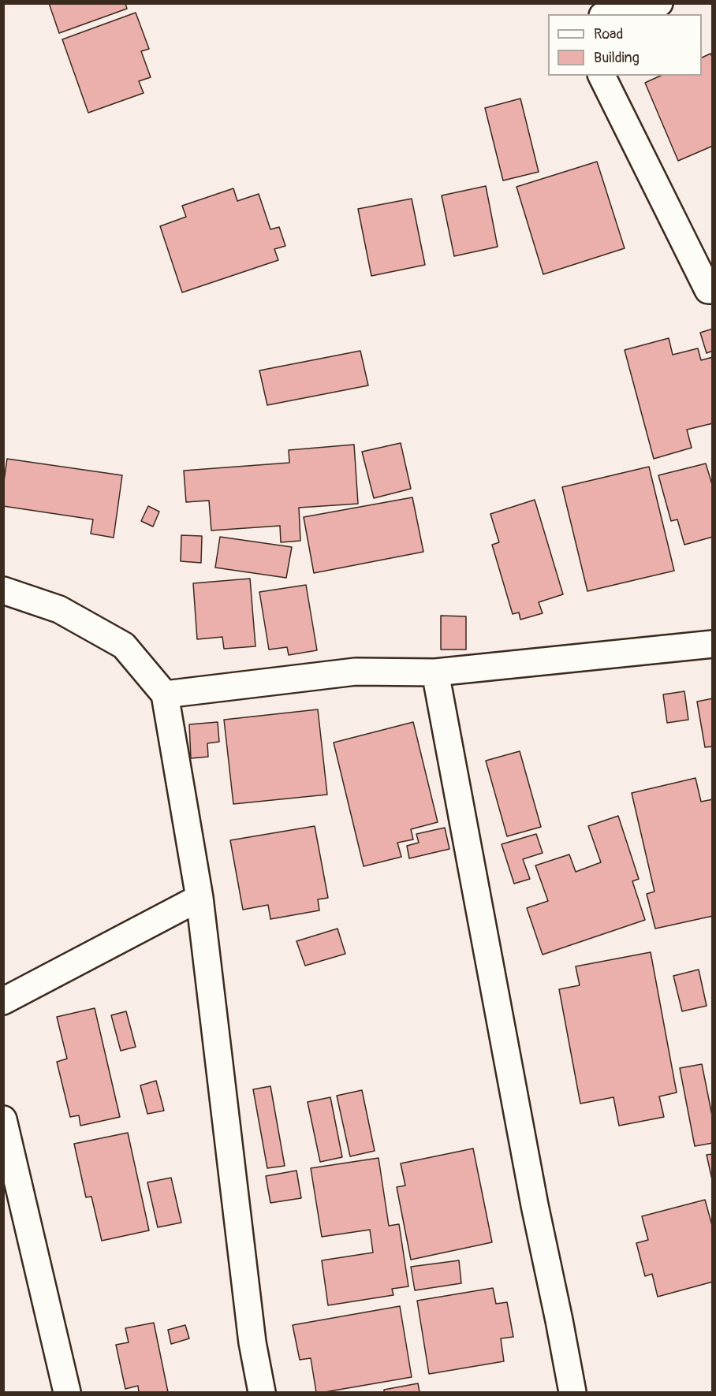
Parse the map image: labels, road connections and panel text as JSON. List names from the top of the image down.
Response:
{
  "legend": ["Road", "Building"]
}
